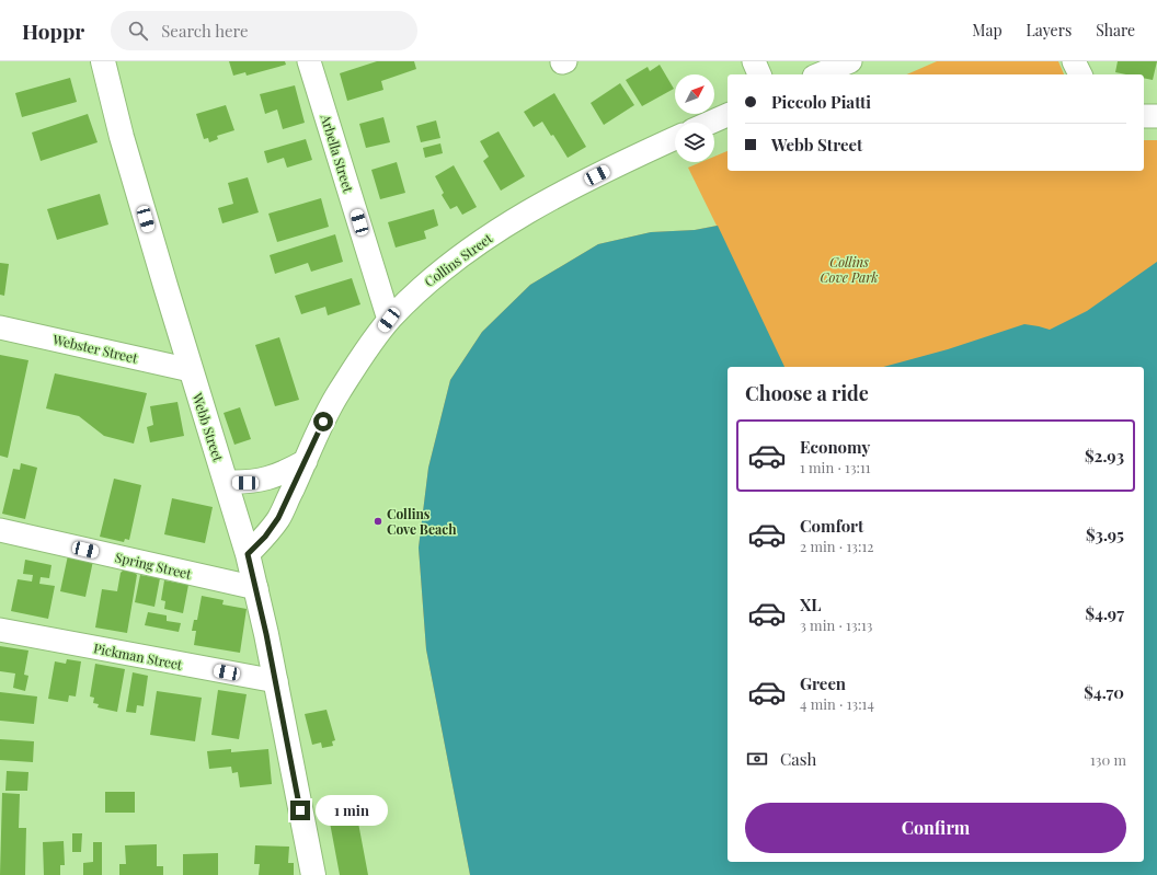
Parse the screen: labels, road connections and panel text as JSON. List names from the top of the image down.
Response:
{
  "streets": {
    "main road": ["Webb Street"],
    "street": [
      "Arbella Street",
      "Collins Street",
      "Webster Street",
      "Spring Street",
      "Pickman Street"
    ]
  },
  "crossings": [
    ["Arbella Street", "Collins Street"],
    ["Collins Street", "Webb Street"],
    ["Webster Street", "Webb Street"],
    ["Webb Street", "Spring Street"],
    ["Webb Street", "Pickman Street"]
  ],
  "parks": ["Collins Cove Park"],
  "places": ["Collins Cove Beach"],
  "north": "top right",
  "page": {
    "header": "Hoppr",
    "search": "Search here",
    "nav": ["Map", "Layers", "Share"],
    "banner": ["Piccolo Piatti", "Webb Street"],
    "heading": "Choose a ride",
    "list": [
      {
        "name": "Economy",
        "note": "1 min · 13:11",
        "value": "$2.93"
      },
      {
        "name": "Comfort",
        "note": "2 min · 13:12",
        "value": "$3.95"
      },
      {
        "name": "XL",
        "note": "3 min · 13:13",
        "value": "$4.97"
      },
      {
        "name": "Green",
        "note": "4 min · 13:14",
        "value": "$4.70"
      }
    ],
    "pay": ["Cash", "130 m"],
    "buttons": "Confirm",
    "bubble": "1 min"
  }
}
